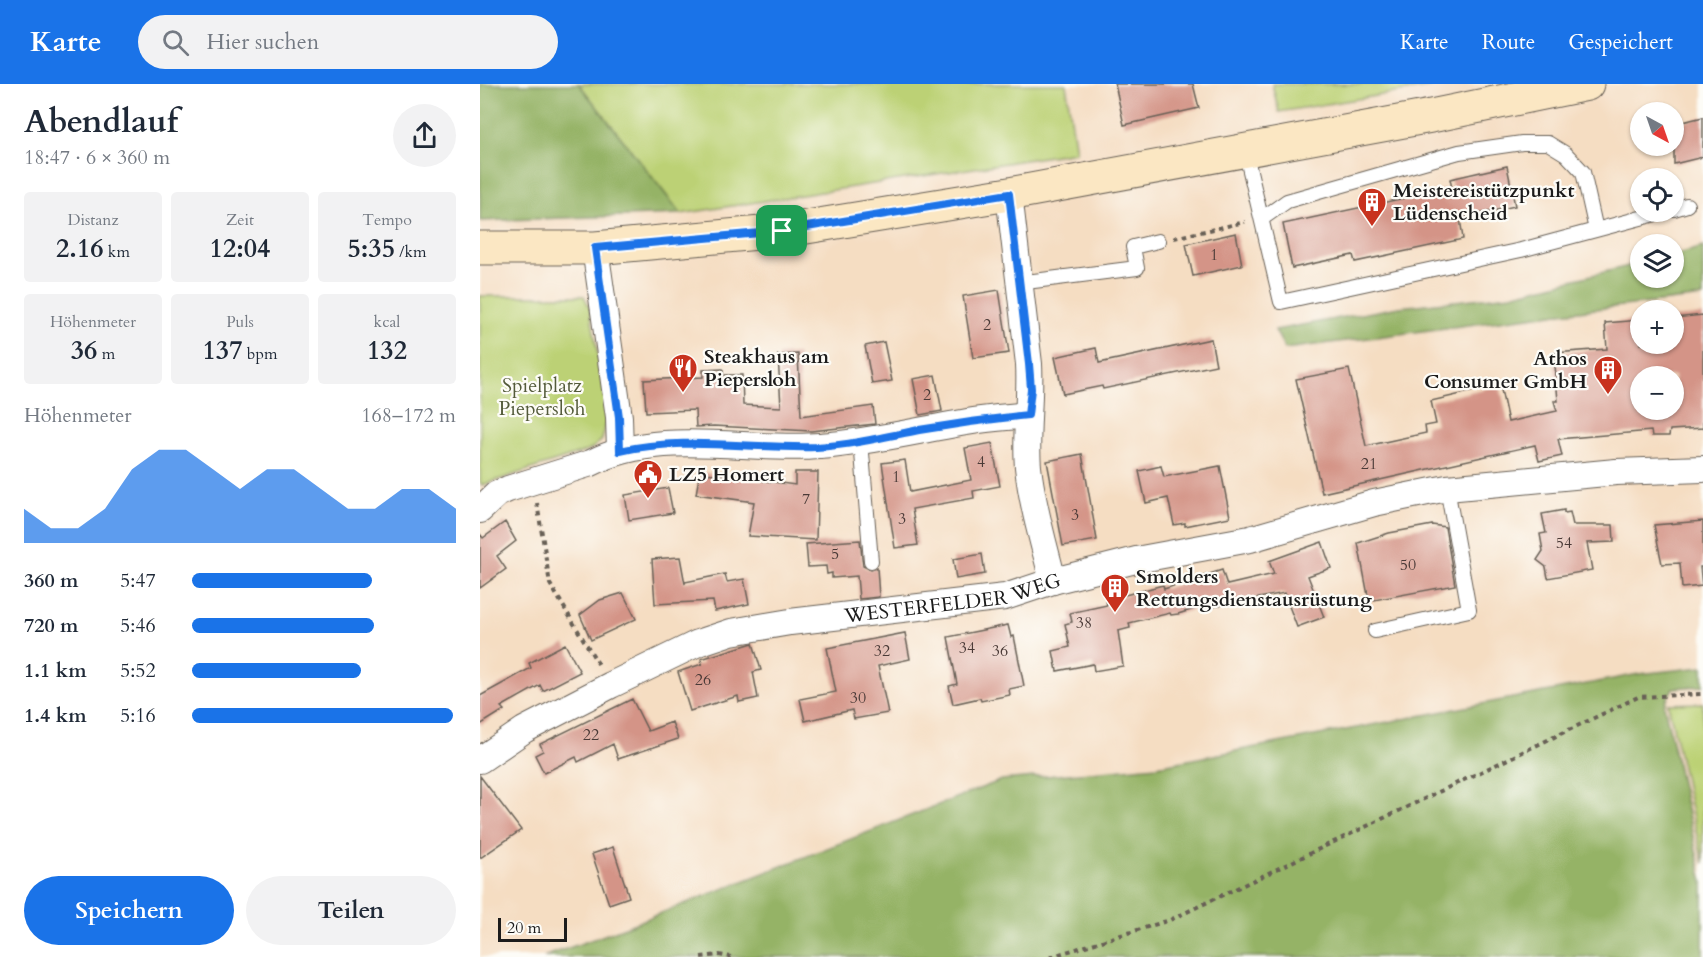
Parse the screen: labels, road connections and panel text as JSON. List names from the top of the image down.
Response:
{
  "streets": {
    "street": ["WESTERFELDER WEG"]
  },
  "parks": ["Spielplatz Piepersloh"],
  "places": {
    "building": ["Meistereistützpunkt Lüdenscheid", "Athos Consumer GmbH", "Smolders Rettungsdienstausrüstung"],
    "restaurant": ["Steakhaus am Piepersloh"],
    "public building": ["LZ5 Homert"]
  },
  "house_numbers": [
    "1",
    "2",
    "2",
    "4",
    "21",
    "1",
    "7",
    "3",
    "3",
    "54",
    "5",
    "50",
    "38",
    "34",
    "32",
    "36",
    "26",
    "30",
    "22"
  ],
  "scale_bar": "20 m",
  "north": "bottom right",
  "page": {
    "header": "Karte",
    "search": "Hier suchen",
    "nav": ["Karte", "Route", "Gespeichert"],
    "heading": ["Abendlauf", "18:47 · 6 × 360 m"],
    "map_buttons": ["+", "−"],
    "stats": [
      ["Distanz", "2.16 km"],
      ["Zeit", "12:04"],
      ["Tempo", "5:35 /km"],
      ["Höhenmeter", "36 m"],
      ["Puls", "137 bpm"],
      ["kcal", "132"]
    ],
    "chart": ["Höhenmeter", "168–172 m"],
    "list": [
      {
        "name": "360 m",
        "note": "5:47"
      },
      {
        "name": "720 m",
        "note": "5:46"
      },
      {
        "name": "1.1 km",
        "note": "5:52"
      },
      {
        "name": "1.4 km",
        "note": "5:16"
      }
    ],
    "buttons": ["Speichern", "Teilen"],
    "scale": "20 m"
  }
}
